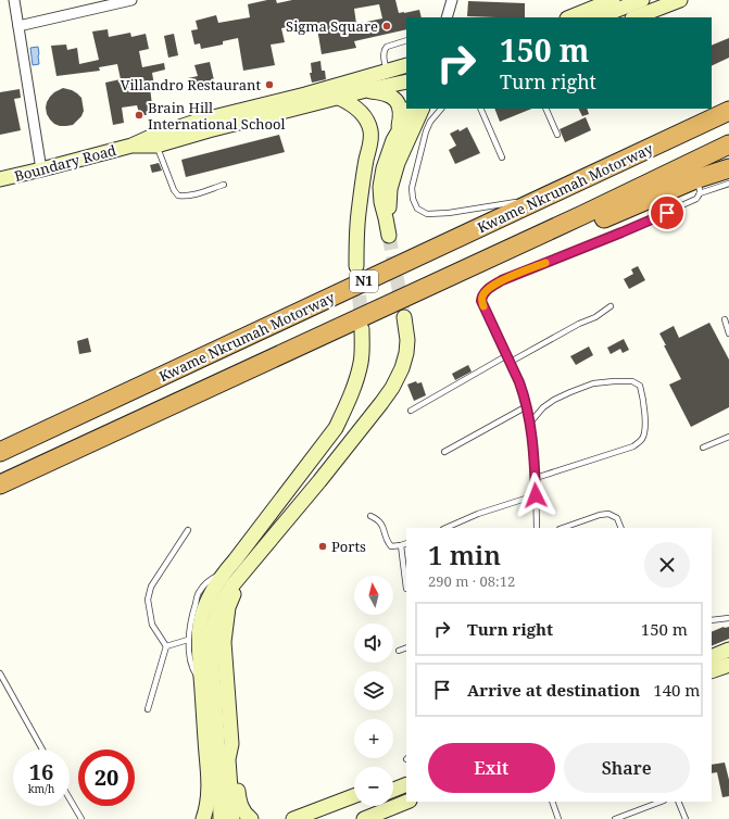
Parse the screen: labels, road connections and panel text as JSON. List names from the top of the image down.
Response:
{
  "streets": {
    "highway": ["Kwame Nkrumah Motorway", "N1"],
    "main road": ["Boundary Road"]
  },
  "places": [
    "Sigma Square",
    "Villandro Restaurant",
    "Brain Hill International School",
    "Ports"
  ],
  "north": "top",
  "page": {
    "turn": ["150 m", "Turn right"],
    "heading": ["1 min", "290 m · 08:12"],
    "map_buttons": ["+", "−"],
    "list": [
      {
        "name": "Turn right",
        "value": "150 m"
      },
      {
        "name": "Arrive at destination",
        "value": "140 m"
      }
    ],
    "buttons": ["Exit", "Share"],
    "speed": "16 km/h",
    "limit": "20"
  }
}
